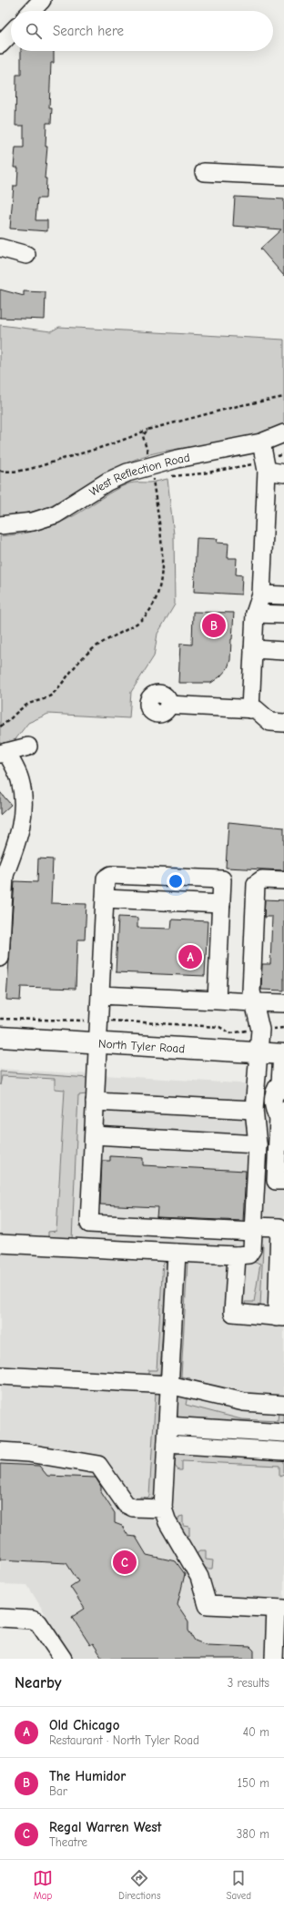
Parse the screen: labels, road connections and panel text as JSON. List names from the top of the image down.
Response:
{
  "streets": {
    "main road": ["North Tyler Road"],
    "street": ["West Reflection Road"]
  },
  "page": {
    "search": "Search here",
    "pins": ["B", "A", "C"],
    "heading": ["Nearby", "3 results"],
    "list": [
      {
        "mark": "A",
        "name": "Old Chicago",
        "note": "Restaurant · North Tyler Road",
        "value": "40 m"
      },
      {
        "mark": "B",
        "name": "The Humidor",
        "note": "Bar",
        "value": "150 m"
      },
      {
        "mark": "C",
        "name": "Regal Warren West",
        "note": "Theatre",
        "value": "380 m"
      }
    ],
    "nav": ["Map", "Directions", "Saved"]
  }
}
